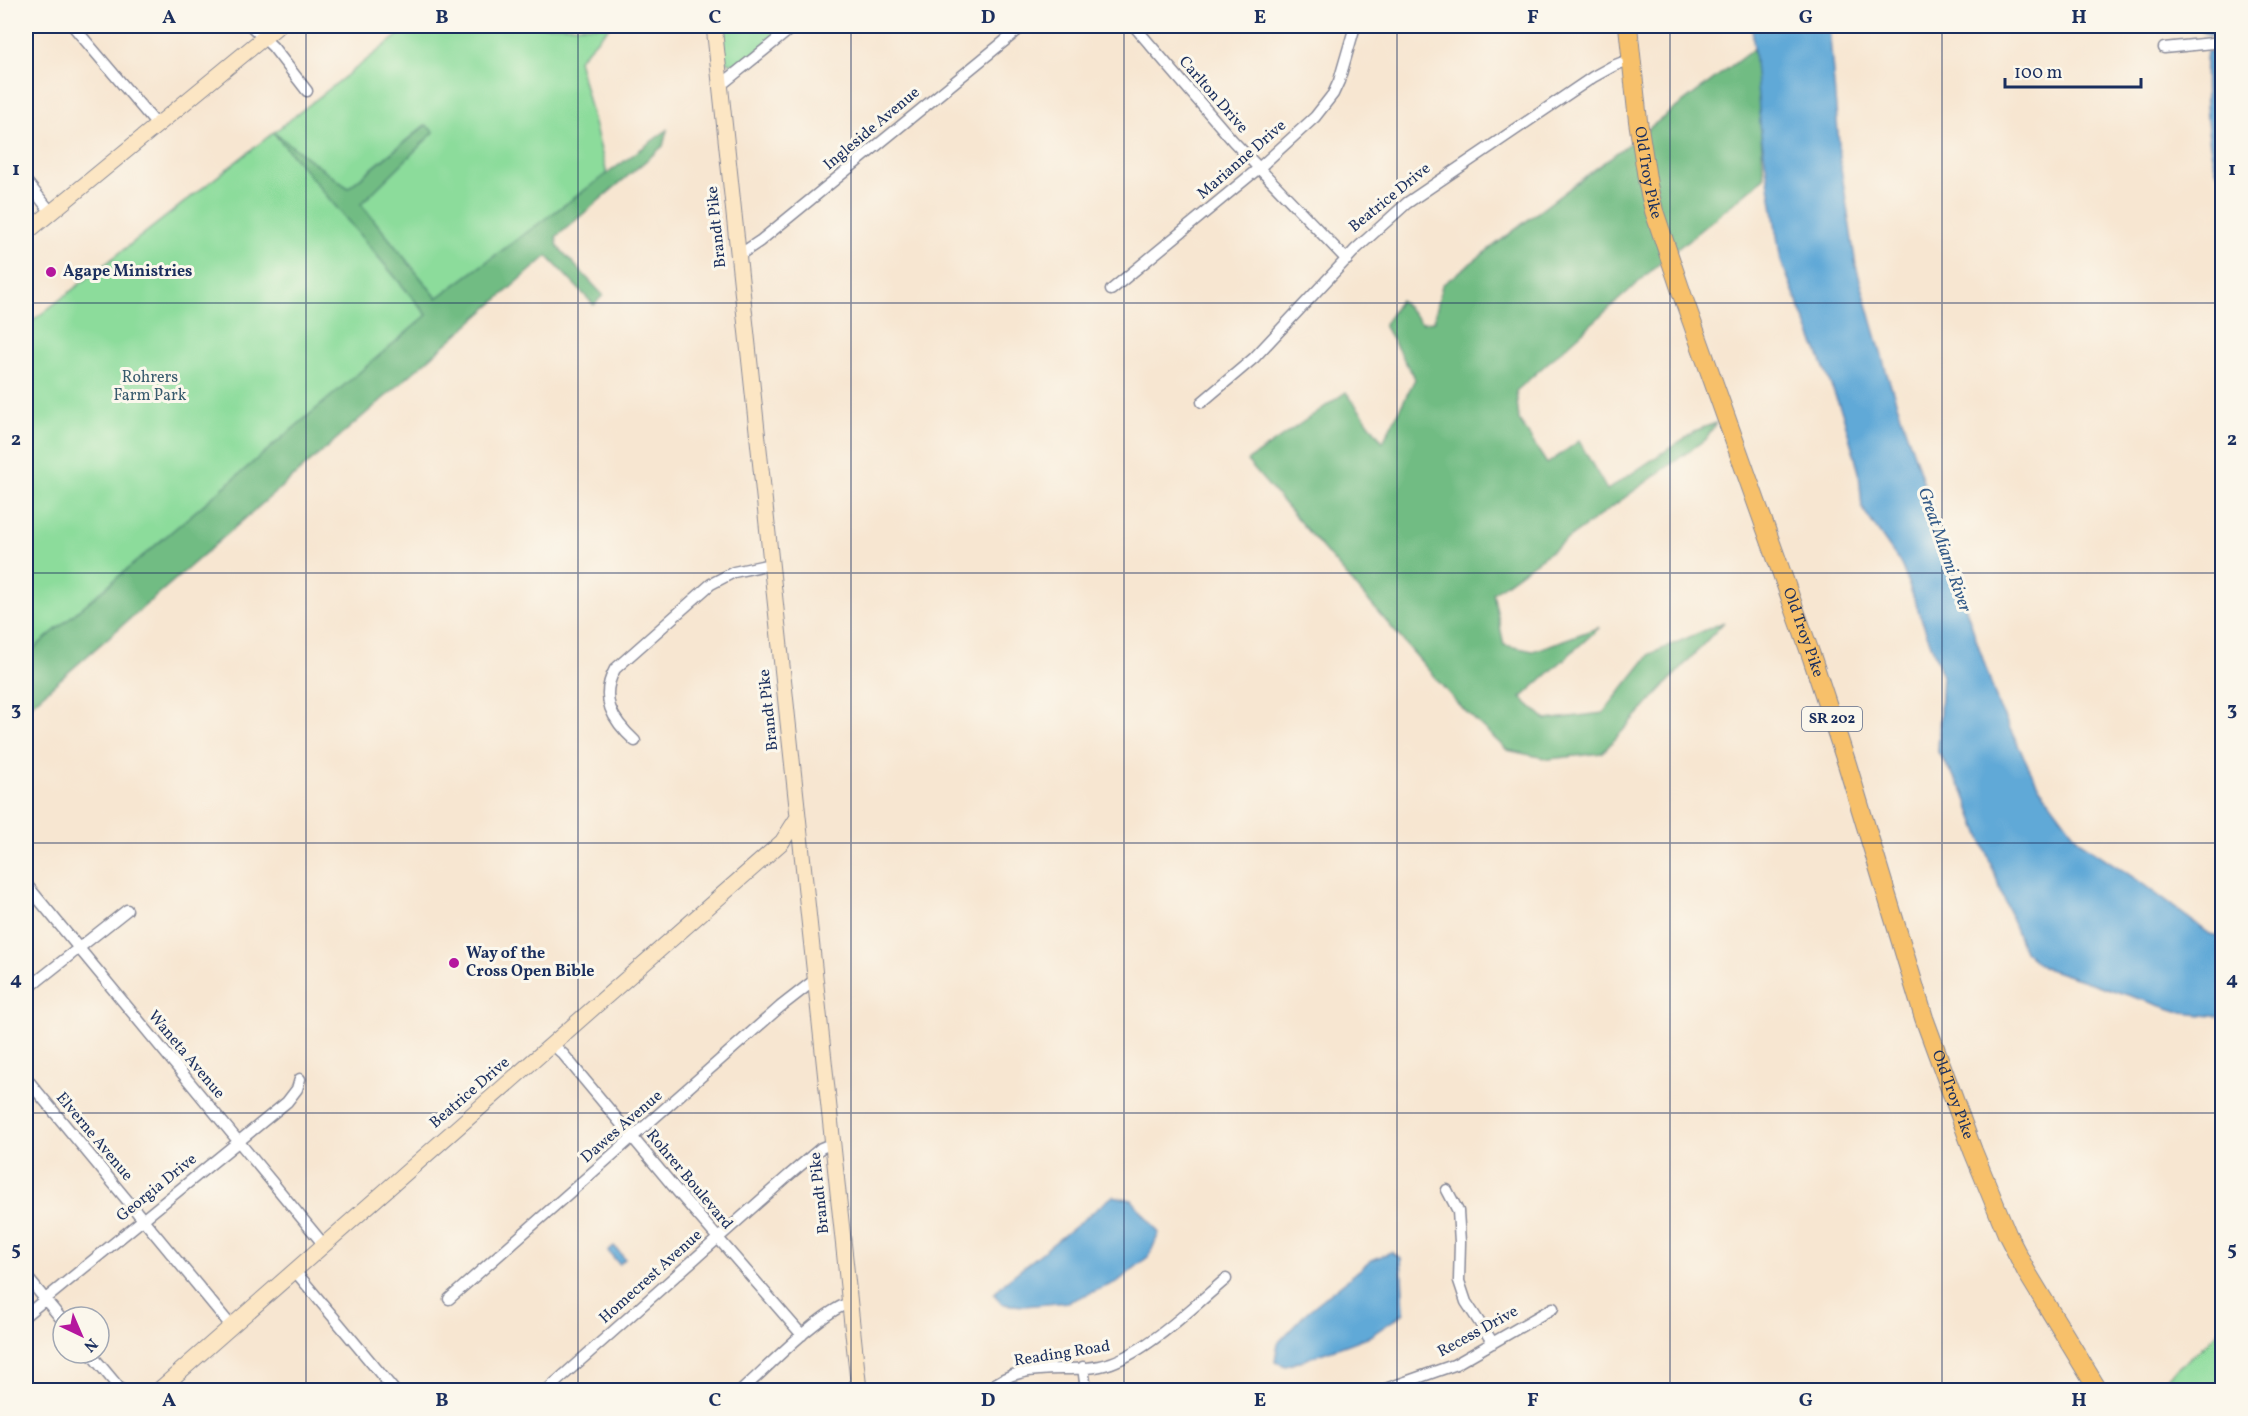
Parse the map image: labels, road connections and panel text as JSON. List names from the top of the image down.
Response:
{
  "streets": {
    "main road": [
      "Old Troy Pike",
      "Beatrice Drive",
      "Brandt Pike",
      "SR 202"
    ],
    "street": [
      "Carlton Drive",
      "Ingleside Avenue",
      "Marianne Drive",
      "Waneta Avenue",
      "Dawes Avenue",
      "Elverne Avenue",
      "Rohrer Boulevard",
      "Georgia Drive",
      "Homecrest Avenue",
      "Recess Drive",
      "Reading Road"
    ]
  },
  "crossings": [
    ["Carlton Drive", "Marianne Drive"],
    ["Carlton Drive", "Beatrice Drive"],
    ["Ingleside Avenue", "Brandt Pike"],
    ["Old Troy Pike", "Beatrice Drive"],
    ["Beatrice Drive", "Brandt Pike"],
    ["Beatrice Drive", "Waneta Avenue"],
    ["Beatrice Drive", "Elverne Avenue"],
    ["Beatrice Drive", "Rohrer Boulevard"],
    ["Brandt Pike", "Dawes Avenue"],
    ["Brandt Pike", "Homecrest Avenue"],
    ["Waneta Avenue", "Georgia Drive"],
    ["Dawes Avenue", "Rohrer Boulevard"],
    ["Elverne Avenue", "Georgia Drive"],
    ["Rohrer Boulevard", "Homecrest Avenue"]
  ],
  "water": ["Great Miami River"],
  "parks": ["Rohrers Farm Park"],
  "places": ["Agape Ministries", "Way of the Cross Open Bible"],
  "scale_bar": "100 m",
  "north": "bottom right",
  "grid": {
    "columns": [
      "A",
      "B",
      "C",
      "D",
      "E",
      "F",
      "G",
      "H"
    ],
    "rows": [
      "1",
      "2",
      "3",
      "4",
      "5"
    ]
  }
}
